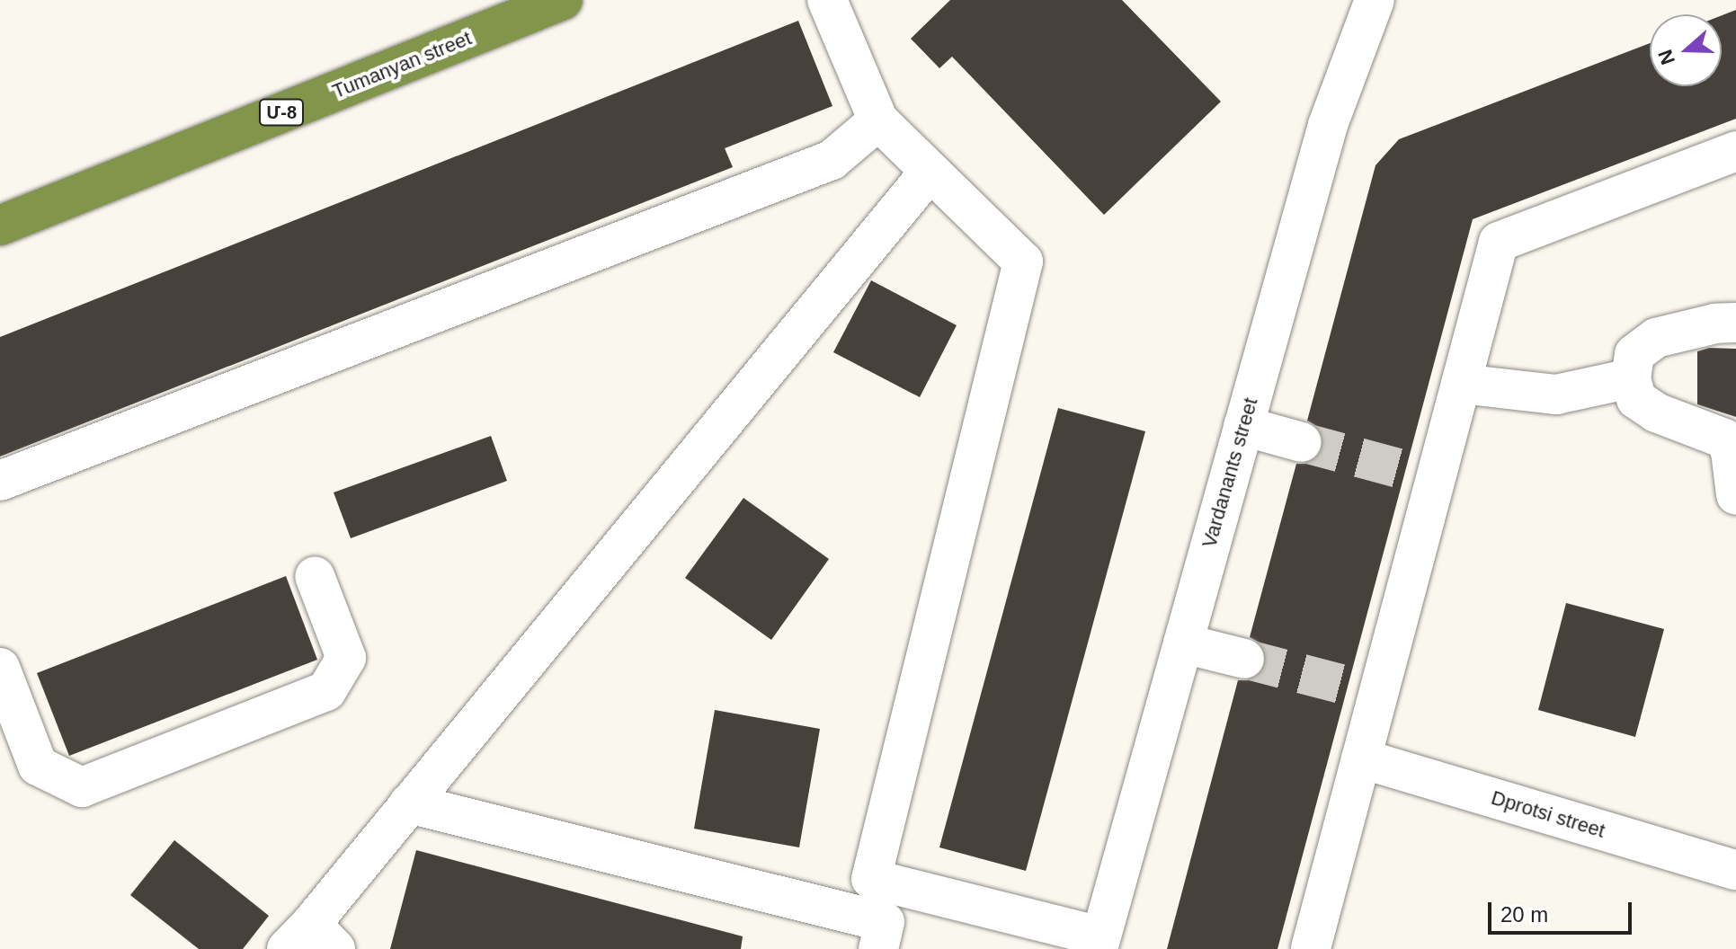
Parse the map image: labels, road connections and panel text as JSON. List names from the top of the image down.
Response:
{
  "streets": {
    "highway": ["Tumanyan street", "Մ-8"],
    "street": ["Vardanants street", "Dprotsi street"]
  },
  "scale_bar": "20 m",
  "north": "left"
}
